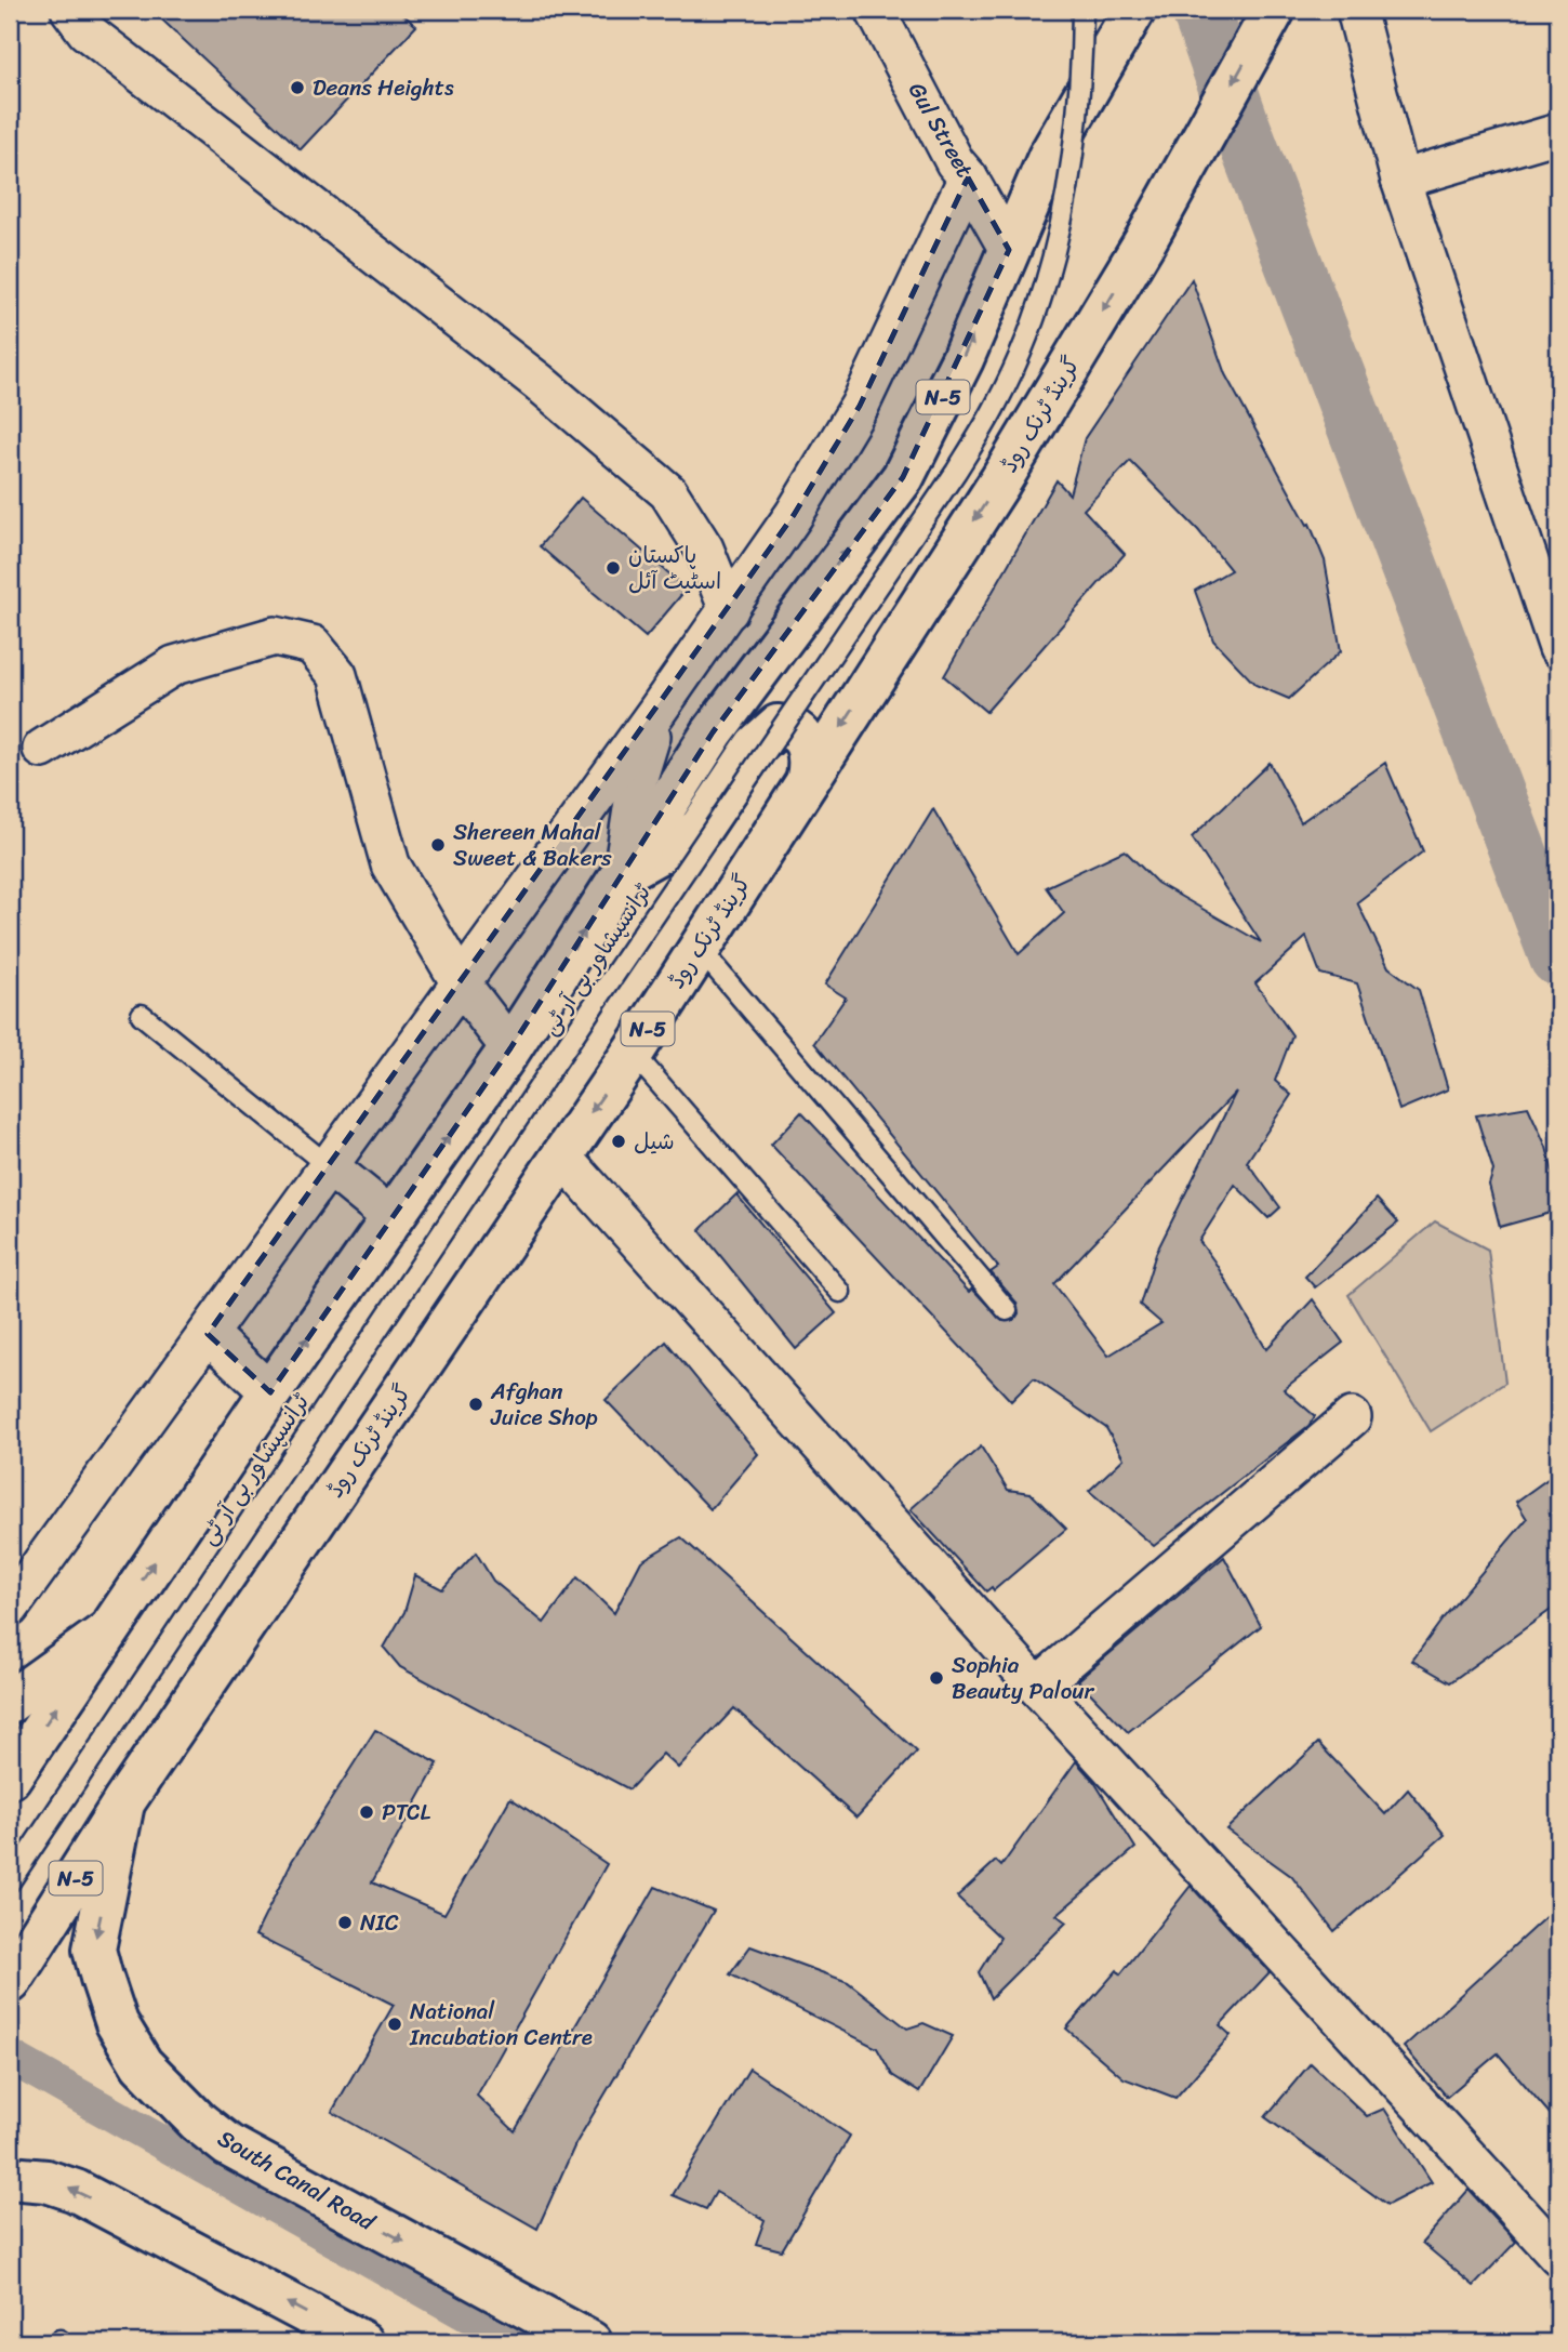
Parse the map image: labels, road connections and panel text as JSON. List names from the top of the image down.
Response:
{
  "streets": {
    "main road": ["N-5", "گرینڈ ٹرنک روڈ", "South Canal Road"],
    "street": ["Gul Street"],
    "lane": ["ٹرانسپشاور بی آر ٹی"]
  },
  "crossings": [
    ["Gul Street", "N-5"],
    ["گرینڈ ٹرنک روڈ", "South Canal Road"]
  ],
  "places": [
    "Deans Heights",
    "پاکستان اسٹیٹ آئل",
    "Shereen Mahal Sweet & Bakers",
    "شیل",
    "Afghan Juice Shop",
    "Sophia Beauty Palour",
    "PTCL",
    "NIC",
    "National Incubation Centre"
  ]
}
